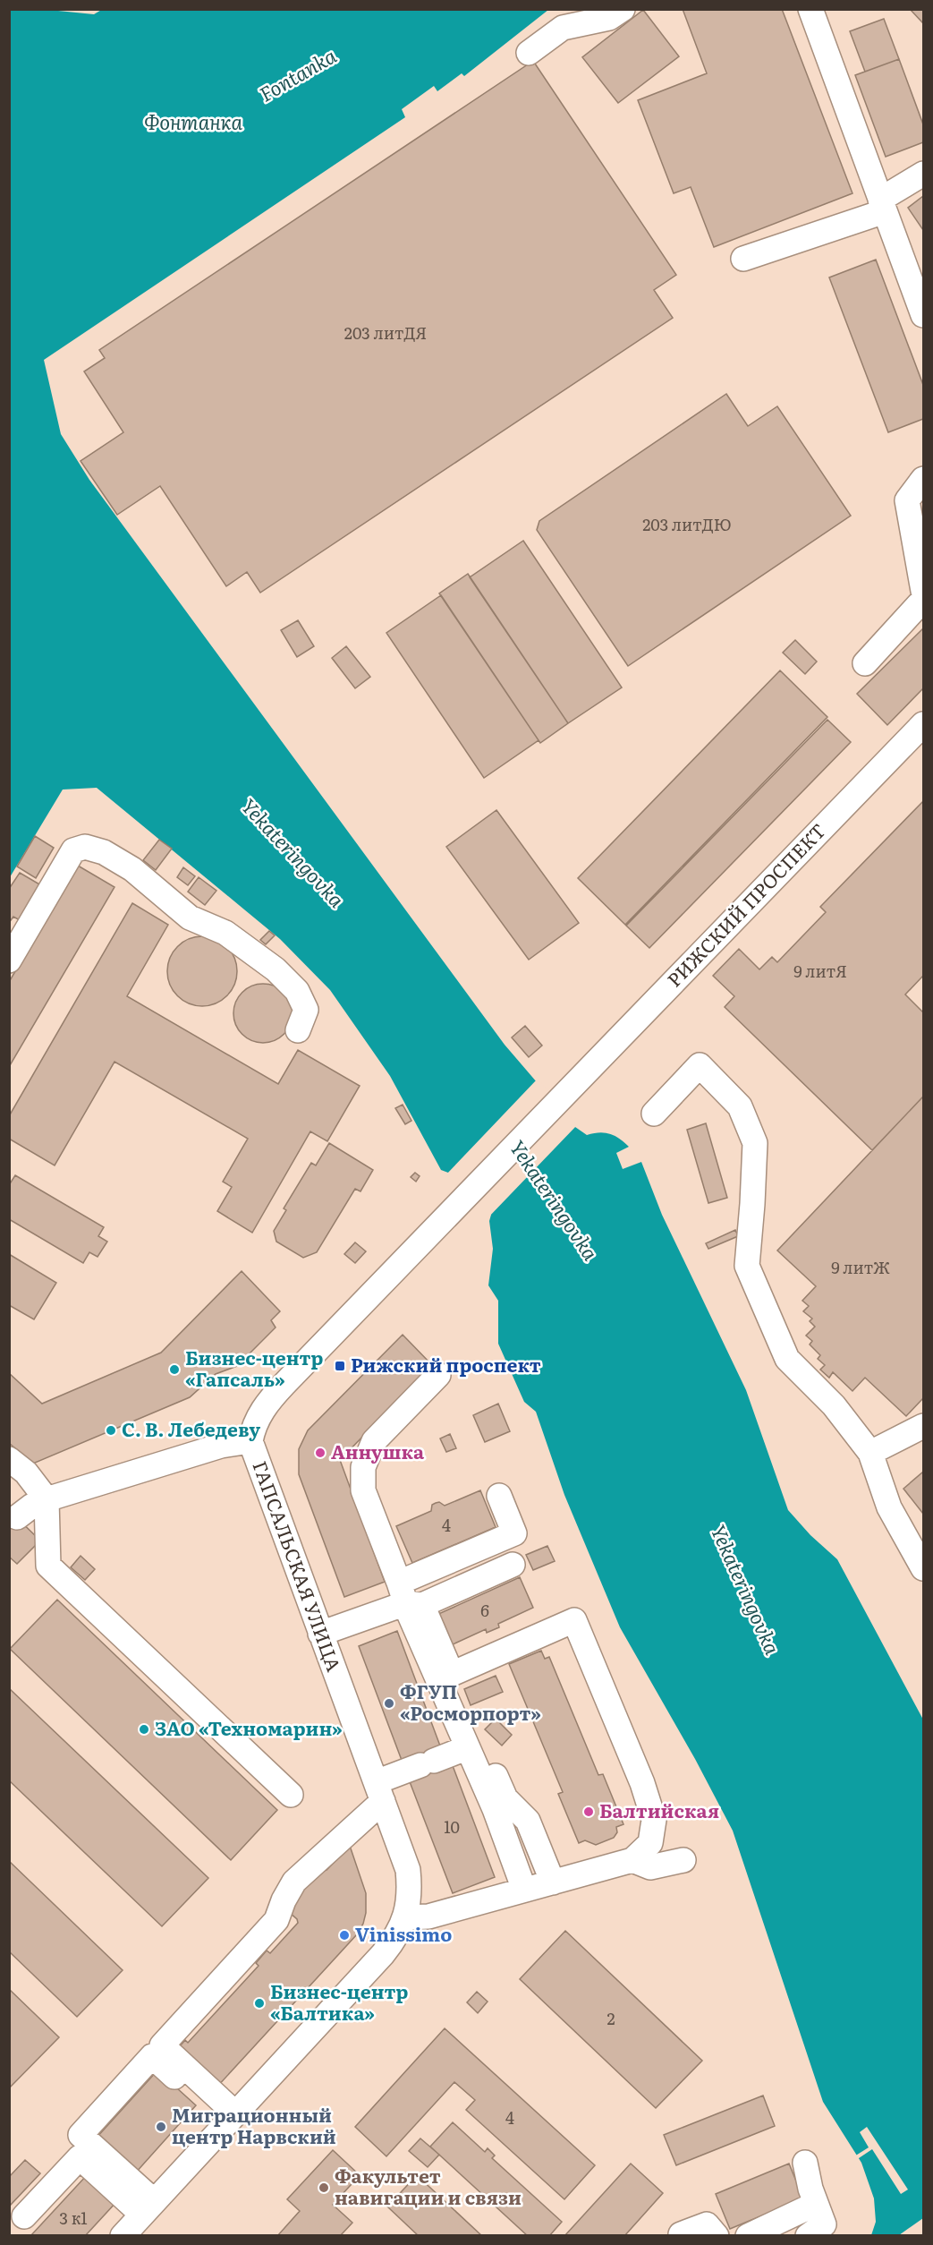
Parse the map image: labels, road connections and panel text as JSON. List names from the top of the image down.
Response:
{
  "streets": {
    "street": ["РИЖСКИЙ ПРОСПЕКТ", "ГАПСАЛЬСКАЯ УЛИЦА"]
  },
  "crossings": [
    ["РИЖСКИЙ ПРОСПЕКТ", "ГАПСАЛЬСКАЯ УЛИЦА"]
  ],
  "water": ["Fontanka", "Фонтанка", "Yekateringovka"],
  "places": {
    "transit": ["Рижский проспект"],
    "other": [
      "Бизнес-центр «Гапсаль»",
      "С. В. Лебедеву",
      "Аннушка",
      "ФГУП «Росморпорт»",
      "ЗАО «Техномарин»",
      "Балтийская",
      "Vinissimo",
      "Бизнес-центр «Балтика»",
      "Миграционный центр Нарвский",
      "Факультет навигации и связи"
    ]
  },
  "house_numbers": [
    "203 литДЯ",
    "203 литДЮ",
    "9 литЯ",
    "9 литЖ",
    "4",
    "6",
    "10",
    "2",
    "4",
    "3 к1"
  ]
}
